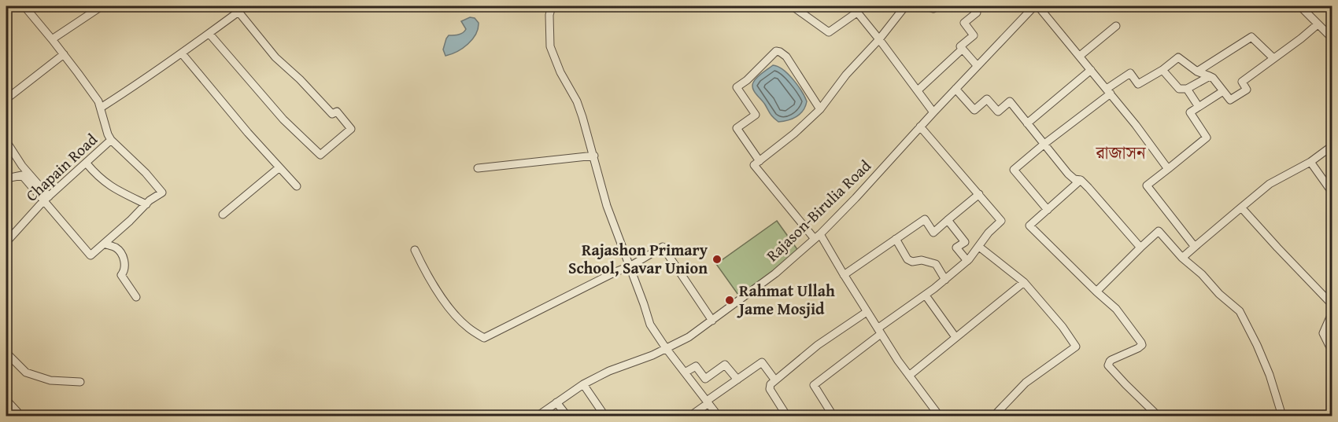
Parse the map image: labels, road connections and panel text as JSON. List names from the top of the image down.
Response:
{
  "streets": {
    "street": ["Chapain Road", "Rajason-Birulia Road"]
  },
  "districts": ["রাজাসন"],
  "places": ["Rajashon Primary School, Savar Union", "Rahmat Ullah Jame Mosjid"]
}
